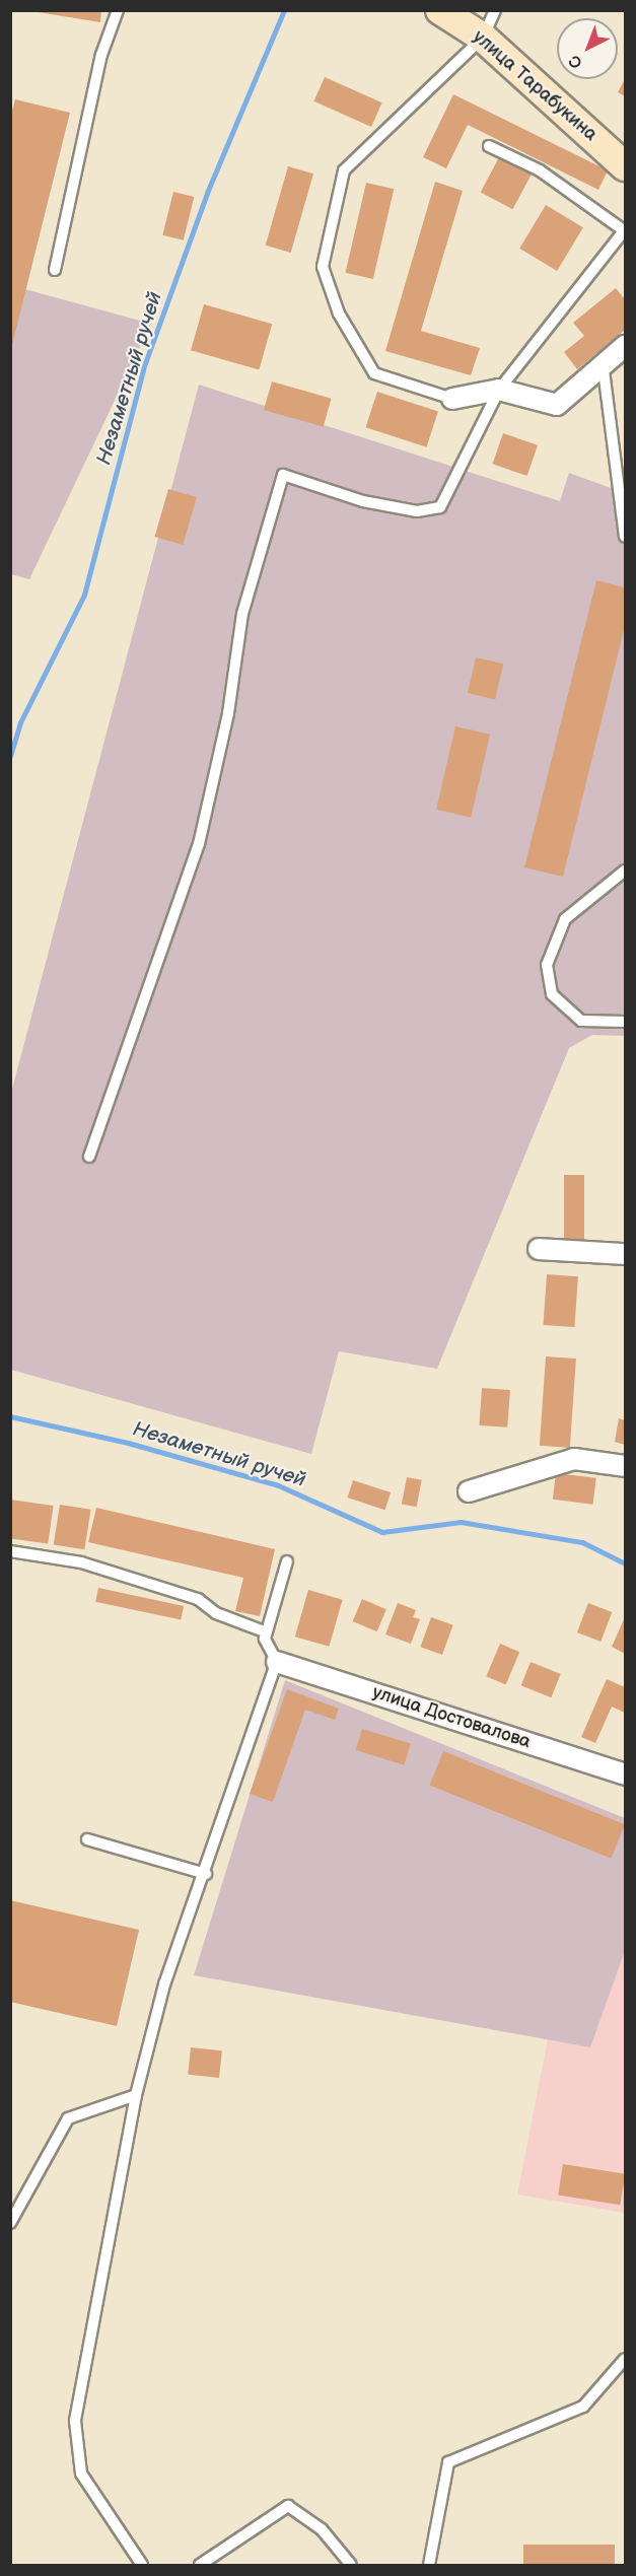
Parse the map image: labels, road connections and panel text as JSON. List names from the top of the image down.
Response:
{
  "streets": {
    "street": ["улица Тарабукина", "улица Достовалова"]
  },
  "water": ["Незаметный ручей"],
  "north": "bottom left"
}
